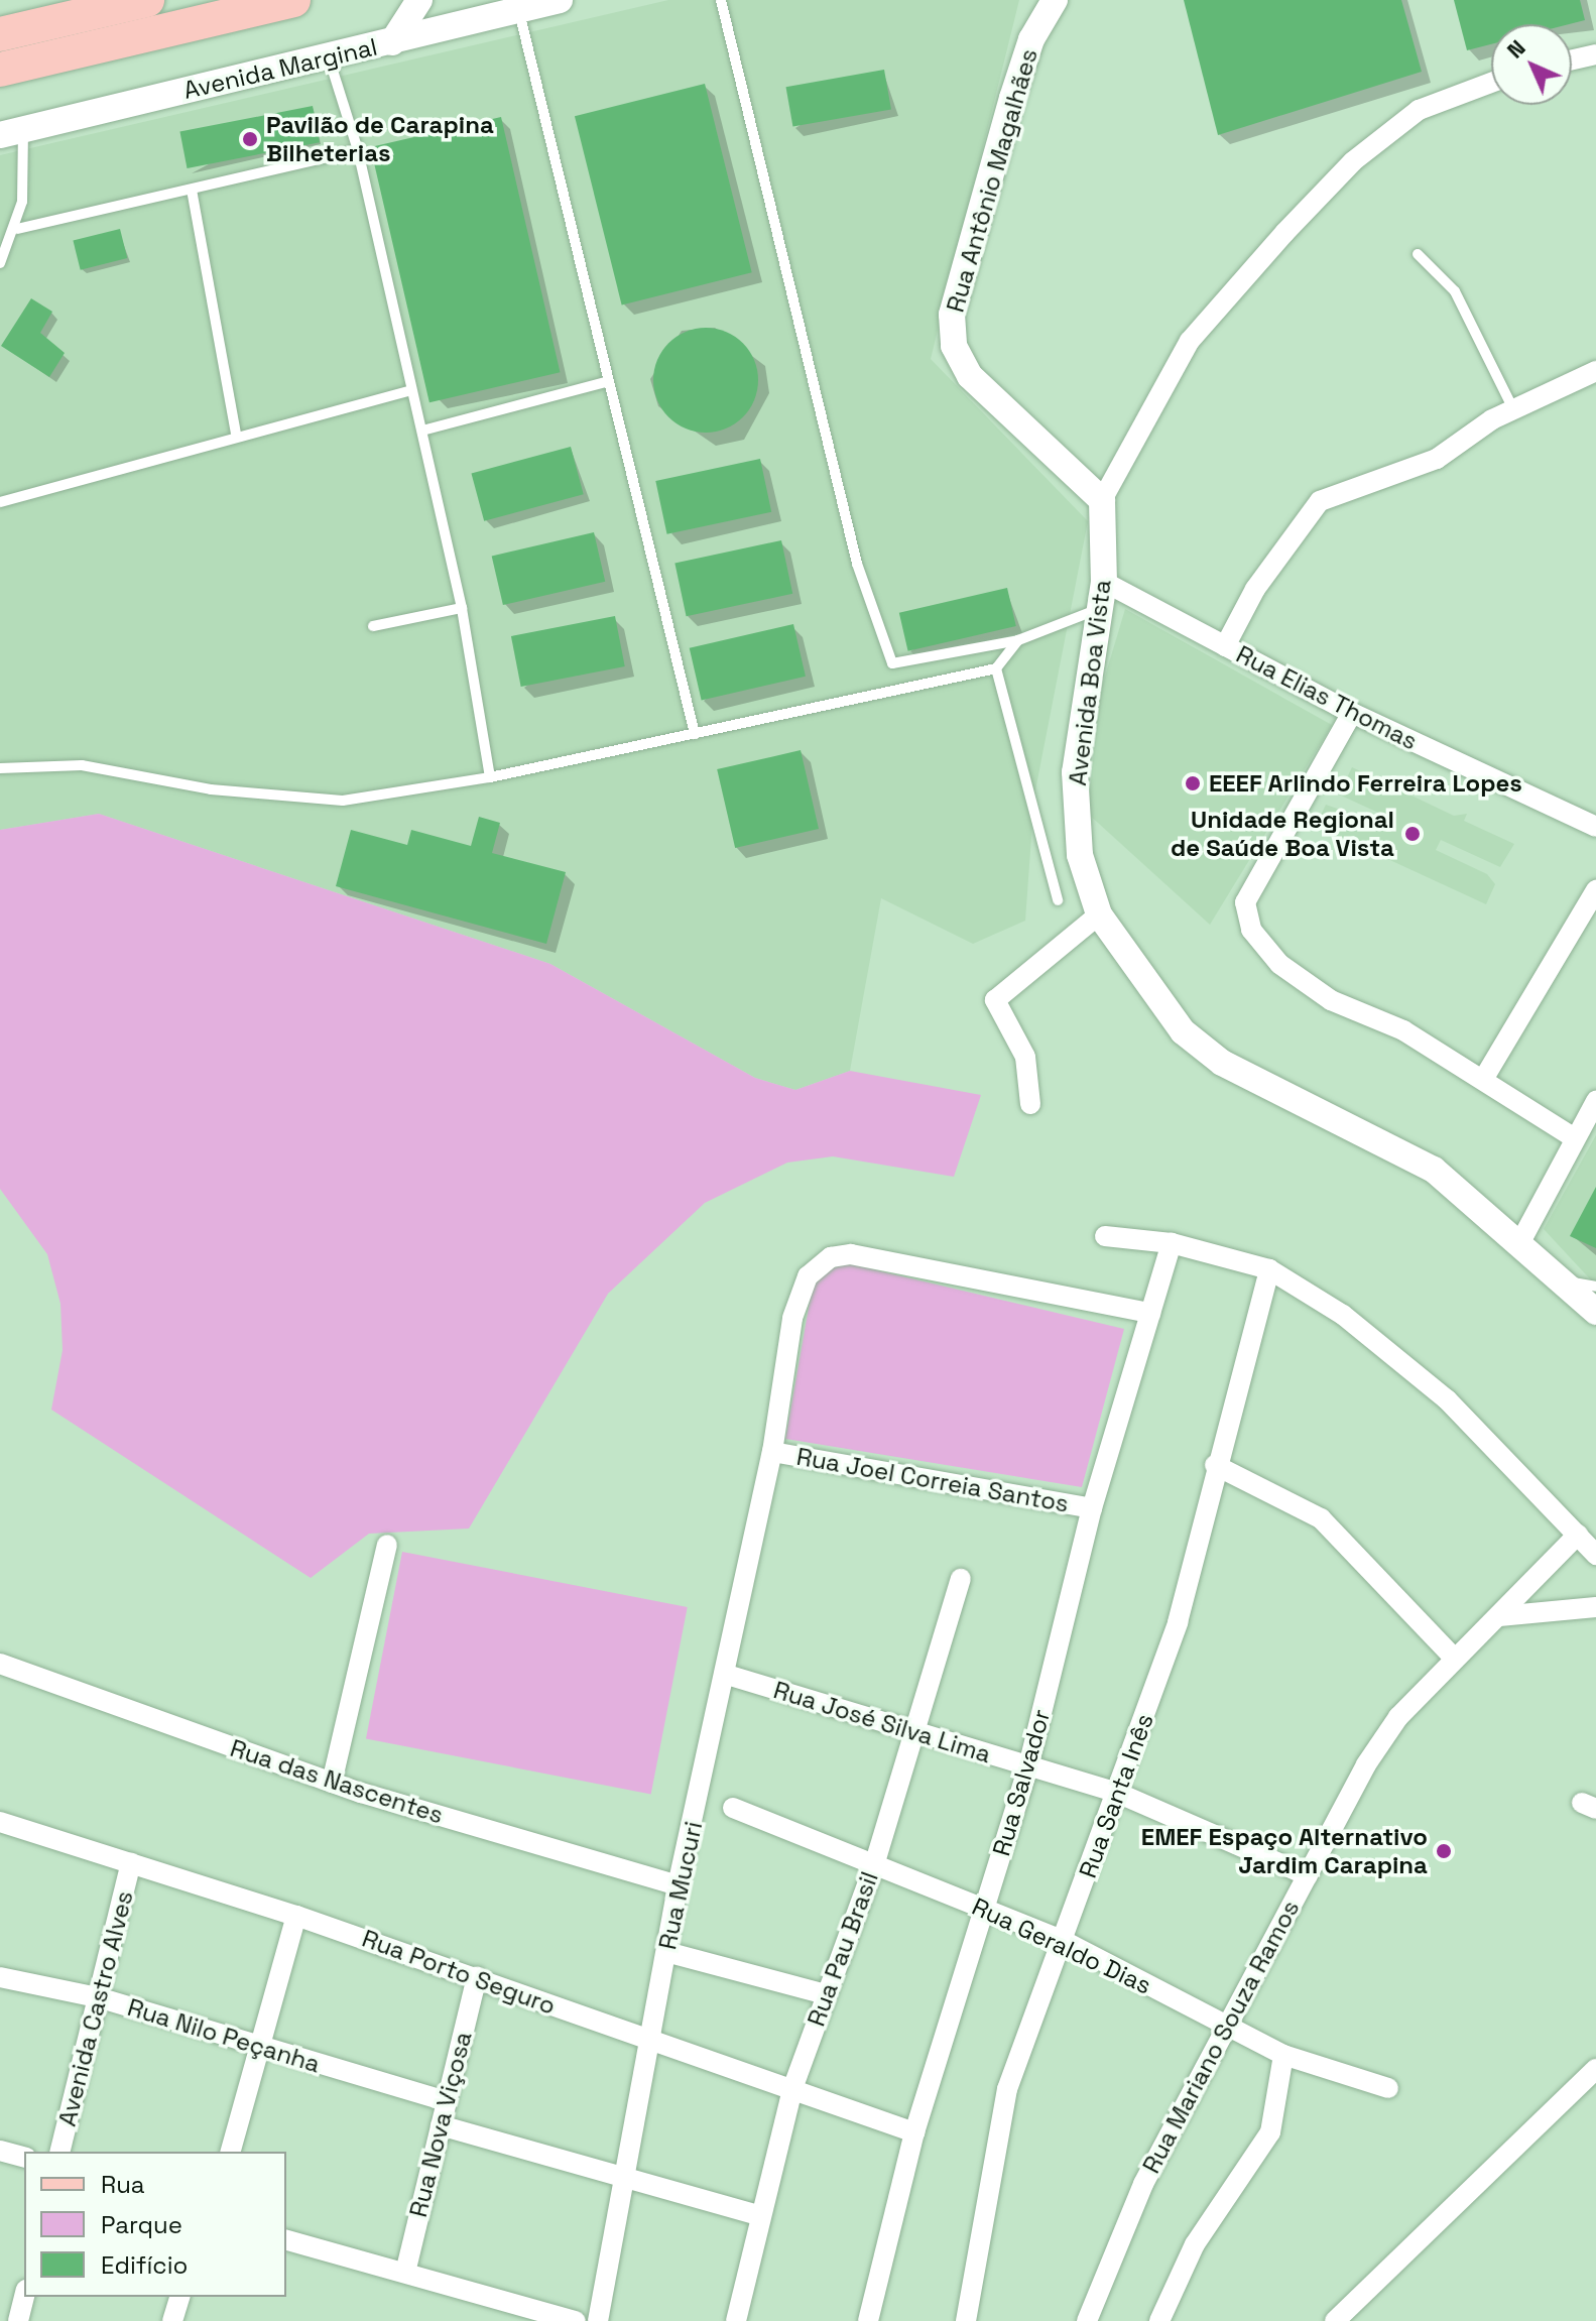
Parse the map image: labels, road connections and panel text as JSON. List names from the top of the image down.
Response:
{
  "streets": {
    "street": [
      "Avenida Marginal",
      "Rua Antônio Magalhães",
      "Avenida Boa Vista",
      "Rua Elias Thomas",
      "Rua Joel Correia Santos",
      "Rua José Silva Lima",
      "Rua das Nascentes",
      "Rua Salvador",
      "Rua Santa Inês",
      "Rua Mucuri",
      "Rua Geraldo Dias",
      "Rua Pau Brasil",
      "Rua Porto Seguro",
      "Avenida Castro Alves",
      "Rua Nilo Peçanha",
      "Rua Mariano Souza Ramos",
      "Rua Nova Viçosa"
    ]
  },
  "crossings": [
    ["Rua Antônio Magalhães", "Avenida Boa Vista"],
    ["Avenida Boa Vista", "Rua Elias Thomas"],
    ["Rua Joel Correia Santos", "Rua Salvador"],
    ["Rua Joel Correia Santos", "Rua Mucuri"],
    ["Rua José Silva Lima", "Rua Salvador"],
    ["Rua José Silva Lima", "Rua Santa Inês"],
    ["Rua José Silva Lima", "Rua Mucuri"],
    ["Rua José Silva Lima", "Rua Pau Brasil"],
    ["Rua José Silva Lima", "Rua Mariano Souza Ramos"],
    ["Rua das Nascentes", "Rua Mucuri"],
    ["Rua Salvador", "Rua Mucuri"],
    ["Rua Salvador", "Rua Geraldo Dias"],
    ["Rua Salvador", "Rua Porto Seguro"],
    ["Rua Santa Inês", "Rua Geraldo Dias"],
    ["Rua Mucuri", "Rua Porto Seguro"],
    ["Rua Geraldo Dias", "Rua Pau Brasil"],
    ["Rua Geraldo Dias", "Rua Mariano Souza Ramos"],
    ["Rua Pau Brasil", "Rua Porto Seguro"],
    ["Rua Porto Seguro", "Avenida Castro Alves"],
    ["Rua Porto Seguro", "Rua Nova Viçosa"],
    ["Avenida Castro Alves", "Rua Nilo Peçanha"],
    ["Rua Nilo Peçanha", "Rua Nova Viçosa"]
  ],
  "places": [
    "Pavilão de Carapina Bilheterias",
    "EEEF Arlindo Ferreira Lopes",
    "Unidade Regional de Saúde Boa Vista",
    "EMEF Espaço Alternativo Jardim Carapina"
  ],
  "legend": ["Rua", "Parque", "Edifício"],
  "north": "top left"
}
